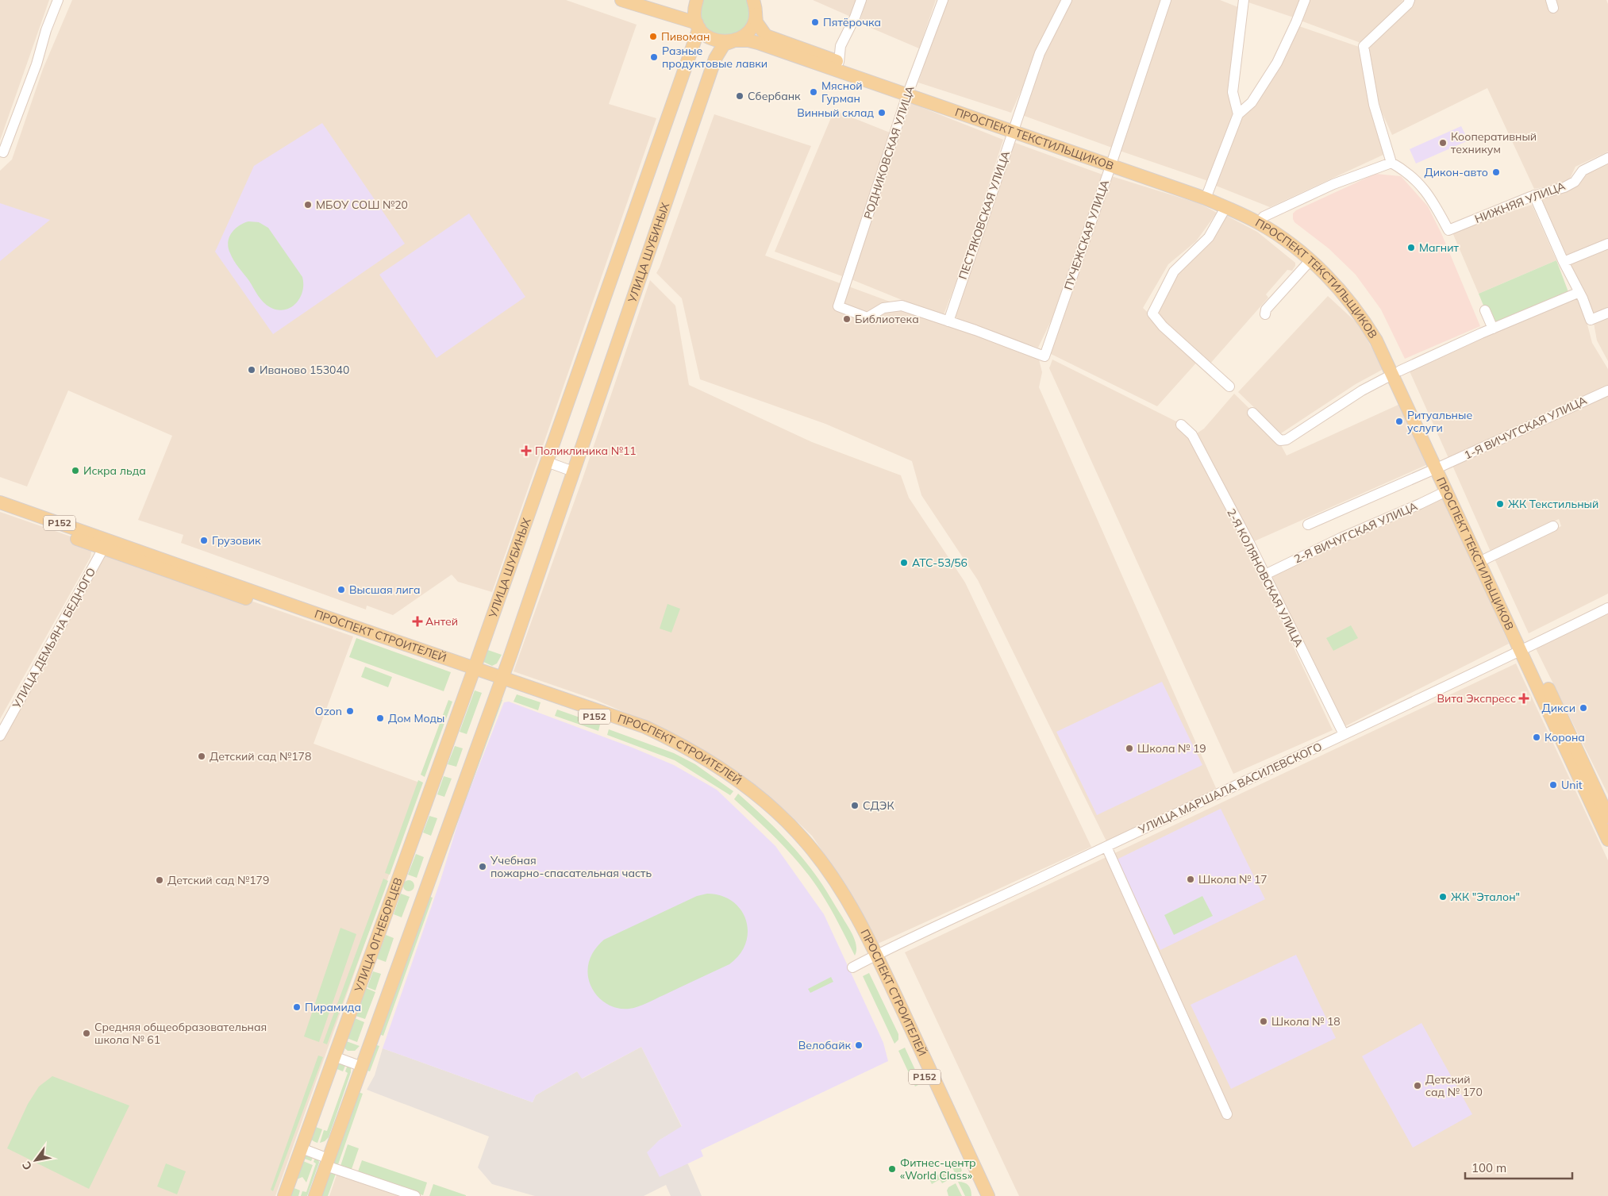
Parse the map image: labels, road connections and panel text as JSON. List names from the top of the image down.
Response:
{
  "streets": {
    "main road": [
      "ПРОСПЕКТ ТЕКСТИЛЬЩИКОВ",
      "УЛИЦА ШУБИНЫХ",
      "Р152",
      "ПРОСПЕКТ СТРОИТЕЛЕЙ",
      "УЛИЦА ОГНЕБОРЦЕВ"
    ],
    "street": [
      "РОДНИКОВСКАЯ УЛИЦА",
      "НИЖНЯЯ УЛИЦА",
      "ПЕСТЯКОВСКАЯ УЛИЦА",
      "ПУЧЕЖСКАЯ УЛИЦА",
      "1-Я ВИЧУГСКАЯ УЛИЦА",
      "2-Я ВИЧУГСКАЯ УЛИЦА",
      "2-Я КОЛЯНОВСКАЯ УЛИЦА",
      "УЛИЦА ДЕМЬЯНА БЕДНОГО",
      "УЛИЦА МАРШАЛА ВАСИЛЕВСКОГО"
    ]
  },
  "crossings": [
    ["ПРОСПЕКТ ТЕКСТИЛЬЩИКОВ", "РОДНИКОВСКАЯ УЛИЦА"],
    ["ПРОСПЕКТ ТЕКСТИЛЬЩИКОВ", "ПЕСТЯКОВСКАЯ УЛИЦА"],
    ["ПРОСПЕКТ ТЕКСТИЛЬЩИКОВ", "ПУЧЕЖСКАЯ УЛИЦА"],
    ["ПРОСПЕКТ ТЕКСТИЛЬЩИКОВ", "УЛИЦА ШУБИНЫХ"],
    ["ПРОСПЕКТ ТЕКСТИЛЬЩИКОВ", "1-Я ВИЧУГСКАЯ УЛИЦА"],
    ["ПРОСПЕКТ ТЕКСТИЛЬЩИКОВ", "2-Я ВИЧУГСКАЯ УЛИЦА"],
    ["ПРОСПЕКТ ТЕКСТИЛЬЩИКОВ", "УЛИЦА МАРШАЛА ВАСИЛЕВСКОГО"],
    ["РОДНИКОВСКАЯ УЛИЦА", "ПЕСТЯКОВСКАЯ УЛИЦА"],
    ["РОДНИКОВСКАЯ УЛИЦА", "ПУЧЕЖСКАЯ УЛИЦА"],
    ["ПЕСТЯКОВСКАЯ УЛИЦА", "ПУЧЕЖСКАЯ УЛИЦА"],
    ["УЛИЦА ШУБИНЫХ", "ПРОСПЕКТ СТРОИТЕЛЕЙ"],
    ["УЛИЦА ШУБИНЫХ", "УЛИЦА ОГНЕБОРЦЕВ"],
    ["2-Я ВИЧУГСКАЯ УЛИЦА", "2-Я КОЛЯНОВСКАЯ УЛИЦА"],
    ["2-Я КОЛЯНОВСКАЯ УЛИЦА", "УЛИЦА МАРШАЛА ВАСИЛЕВСКОГО"],
    ["ПРОСПЕКТ СТРОИТЕЛЕЙ", "УЛИЦА ДЕМЬЯНА БЕДНОГО"],
    ["ПРОСПЕКТ СТРОИТЕЛЕЙ", "УЛИЦА МАРШАЛА ВАСИЛЕВСКОГО"],
    ["ПРОСПЕКТ СТРОИТЕЛЕЙ", "УЛИЦА ОГНЕБОРЦЕВ"]
  ],
  "places": {
    "other": [
      "Пятёрочка",
      "Пивоман",
      "Разные продуктовые лавки",
      "Мясной Гурман",
      "Сбербанк",
      "Винный склад",
      "Кооперативный техникум",
      "Дикон-авто",
      "МБОУ СОШ №20",
      "Магнит",
      "Библиотека",
      "Иваново 153040",
      "Ритуальные услуги",
      "Искра льда",
      "ЖК Текстильный",
      "Грузовик",
      "АТС-53/56",
      "Высшая лига",
      "Дикси",
      "Ozon",
      "Дом Моды",
      "Корона",
      "Школа № 19",
      "Детский сад №178",
      "Unit",
      "СДЭК",
      "Учебная пожарно-спасательная часть",
      "Школа № 17",
      "Детский сад №179",
      "ЖК \"Эталон\"",
      "Пирамида",
      "Школа № 18",
      "Средняя общеобразовательная школа № 61",
      "Велобайк",
      "Детский сад № 170",
      "Фитнес-центр «World Class»"
    ],
    "health": ["Поликлиника №11", "Антей", "Вита Экспресс"]
  },
  "scale_bar": "100 m",
  "north": "bottom left"
}
